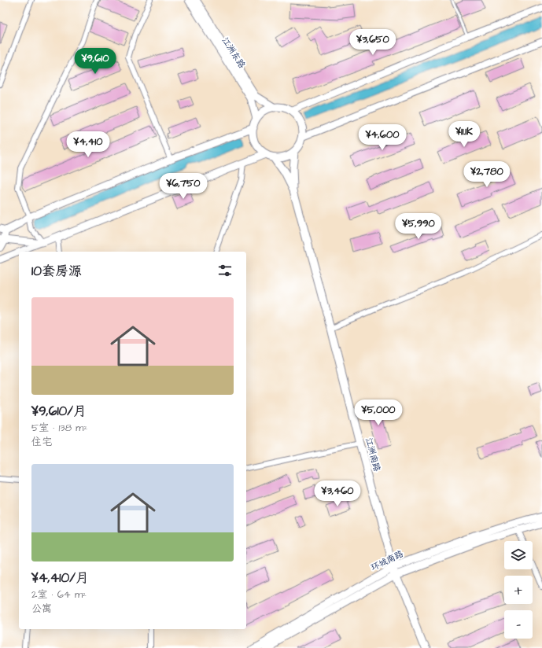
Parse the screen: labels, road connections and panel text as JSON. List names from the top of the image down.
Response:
{
  "streets": {
    "main road": ["江洲东路", "江洲南路", "环城南路"]
  },
  "crossings": [
    ["江洲南路", "环城南路"]
  ],
  "page": {
    "price": [
      "¥3,650",
      "¥9,610",
      "¥11.1K",
      "¥4,600",
      "¥4,410",
      "¥2,780",
      "¥6,750",
      "¥5,990",
      "¥5,000",
      "¥3,460"
    ],
    "heading": "10套房源",
    "list": [
      {
        "name": "¥9,610/月",
        "note": "5室 · 138 m² · 住宅"
      },
      {
        "name": "¥4,410/月",
        "note": "2室 · 64 m² · 公寓"
      }
    ],
    "map_buttons": ["+", "−"]
  }
}
